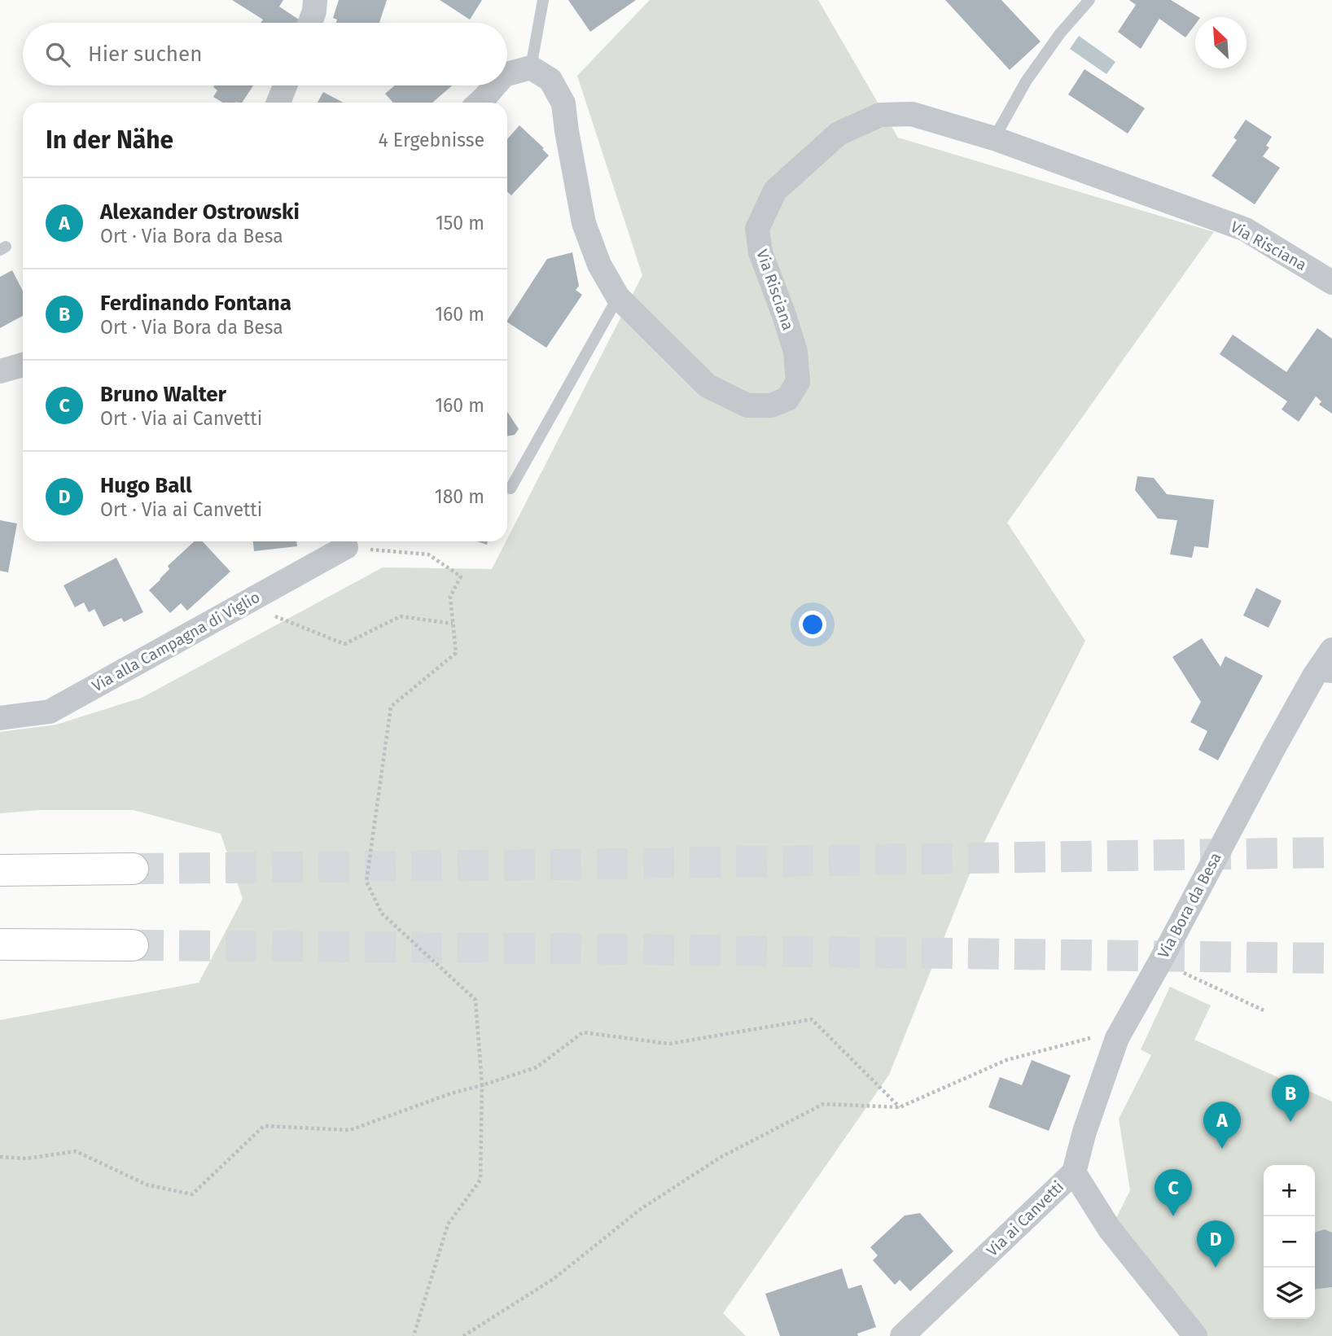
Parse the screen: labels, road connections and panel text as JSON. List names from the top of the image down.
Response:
{
  "streets": {
    "street": [
      "Via Risciana",
      "Via alla Campagna di Viglio",
      "Via Bora da Besa",
      "Via ai Canvetti"
    ]
  },
  "crossings": [
    ["Via Bora da Besa", "Via ai Canvetti"]
  ],
  "north": "top left",
  "page": {
    "search": "Hier suchen",
    "heading": ["In der Nähe", "4 Ergebnisse"],
    "list": [
      {
        "mark": "A",
        "name": "Alexander Ostrowski",
        "note": "Ort · Via Bora da Besa",
        "value": "150 m"
      },
      {
        "mark": "B",
        "name": "Ferdinando Fontana",
        "note": "Ort · Via Bora da Besa",
        "value": "160 m"
      },
      {
        "mark": "C",
        "name": "Bruno Walter",
        "note": "Ort · Via ai Canvetti",
        "value": "160 m"
      },
      {
        "mark": "D",
        "name": "Hugo Ball",
        "note": "Ort · Via ai Canvetti",
        "value": "180 m"
      }
    ],
    "pins": [
      "B",
      "A",
      "C",
      "D"
    ],
    "map_buttons": ["+", "−"]
  }
}
